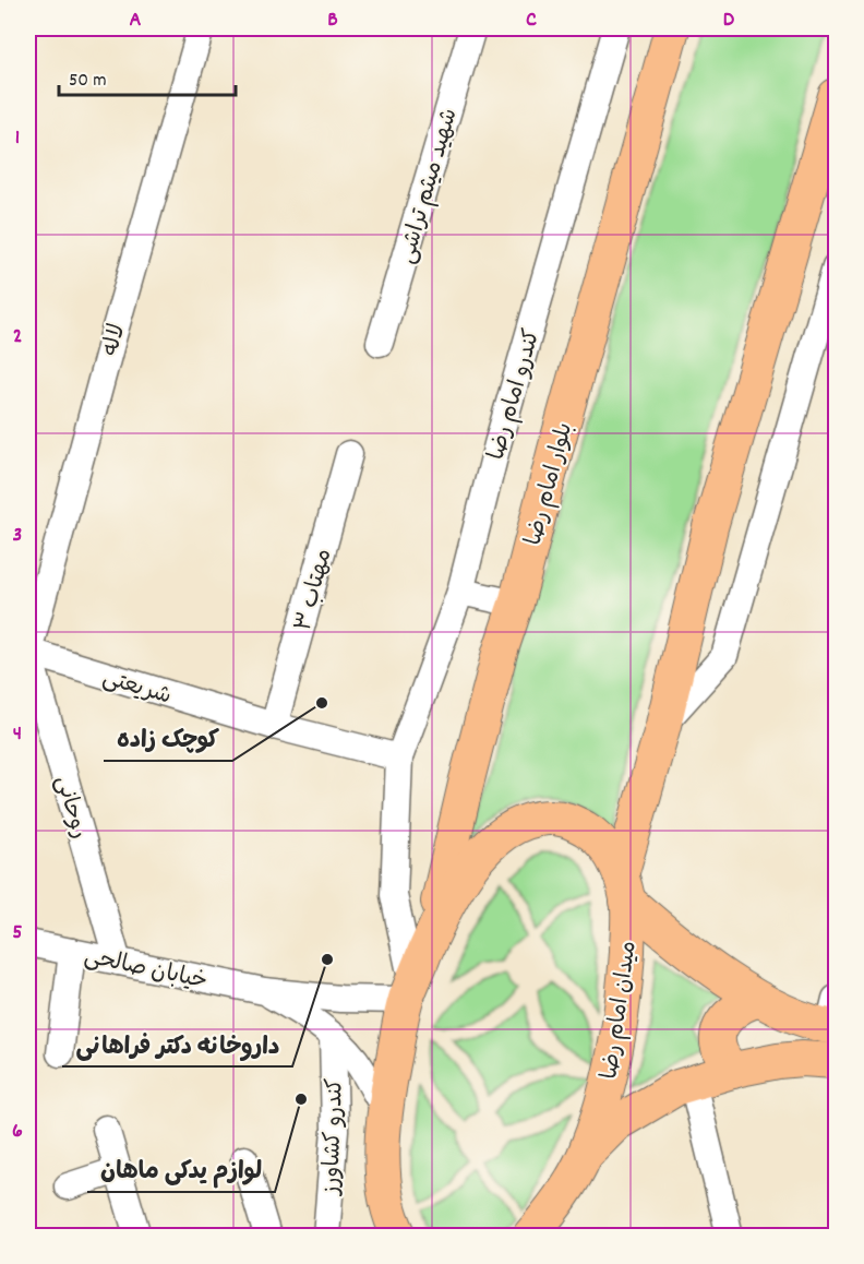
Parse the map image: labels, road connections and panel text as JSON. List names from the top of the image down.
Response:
{
  "streets": {
    "main road": ["بلوار امام رضا", "میدان امام رضا"],
    "street": [
      "شهید میثم تراشی",
      "لاله",
      "کندرو امام رضا",
      "مهتاب ۳",
      "شریعتی",
      "روحانی",
      "خیابان صالحی",
      "کندرو کشاورز"
    ]
  },
  "crossings": [
    ["لاله", "شریعتی"],
    ["لاله", "روحانی"],
    ["کندرو امام رضا", "شریعتی"],
    ["مهتاب ۳", "شریعتی"],
    ["شریعتی", "روحانی"],
    ["روحانی", "خیابان صالحی"]
  ],
  "places": ["کوچک زاده", "داروخانه دکتر فراهانی", "لوازم یدکی ماهان"],
  "scale_bar": "50 m",
  "grid": {
    "columns": [
      "A",
      "B",
      "C",
      "D"
    ],
    "rows": [
      "1",
      "2",
      "3",
      "4",
      "5",
      "6"
    ]
  }
}
